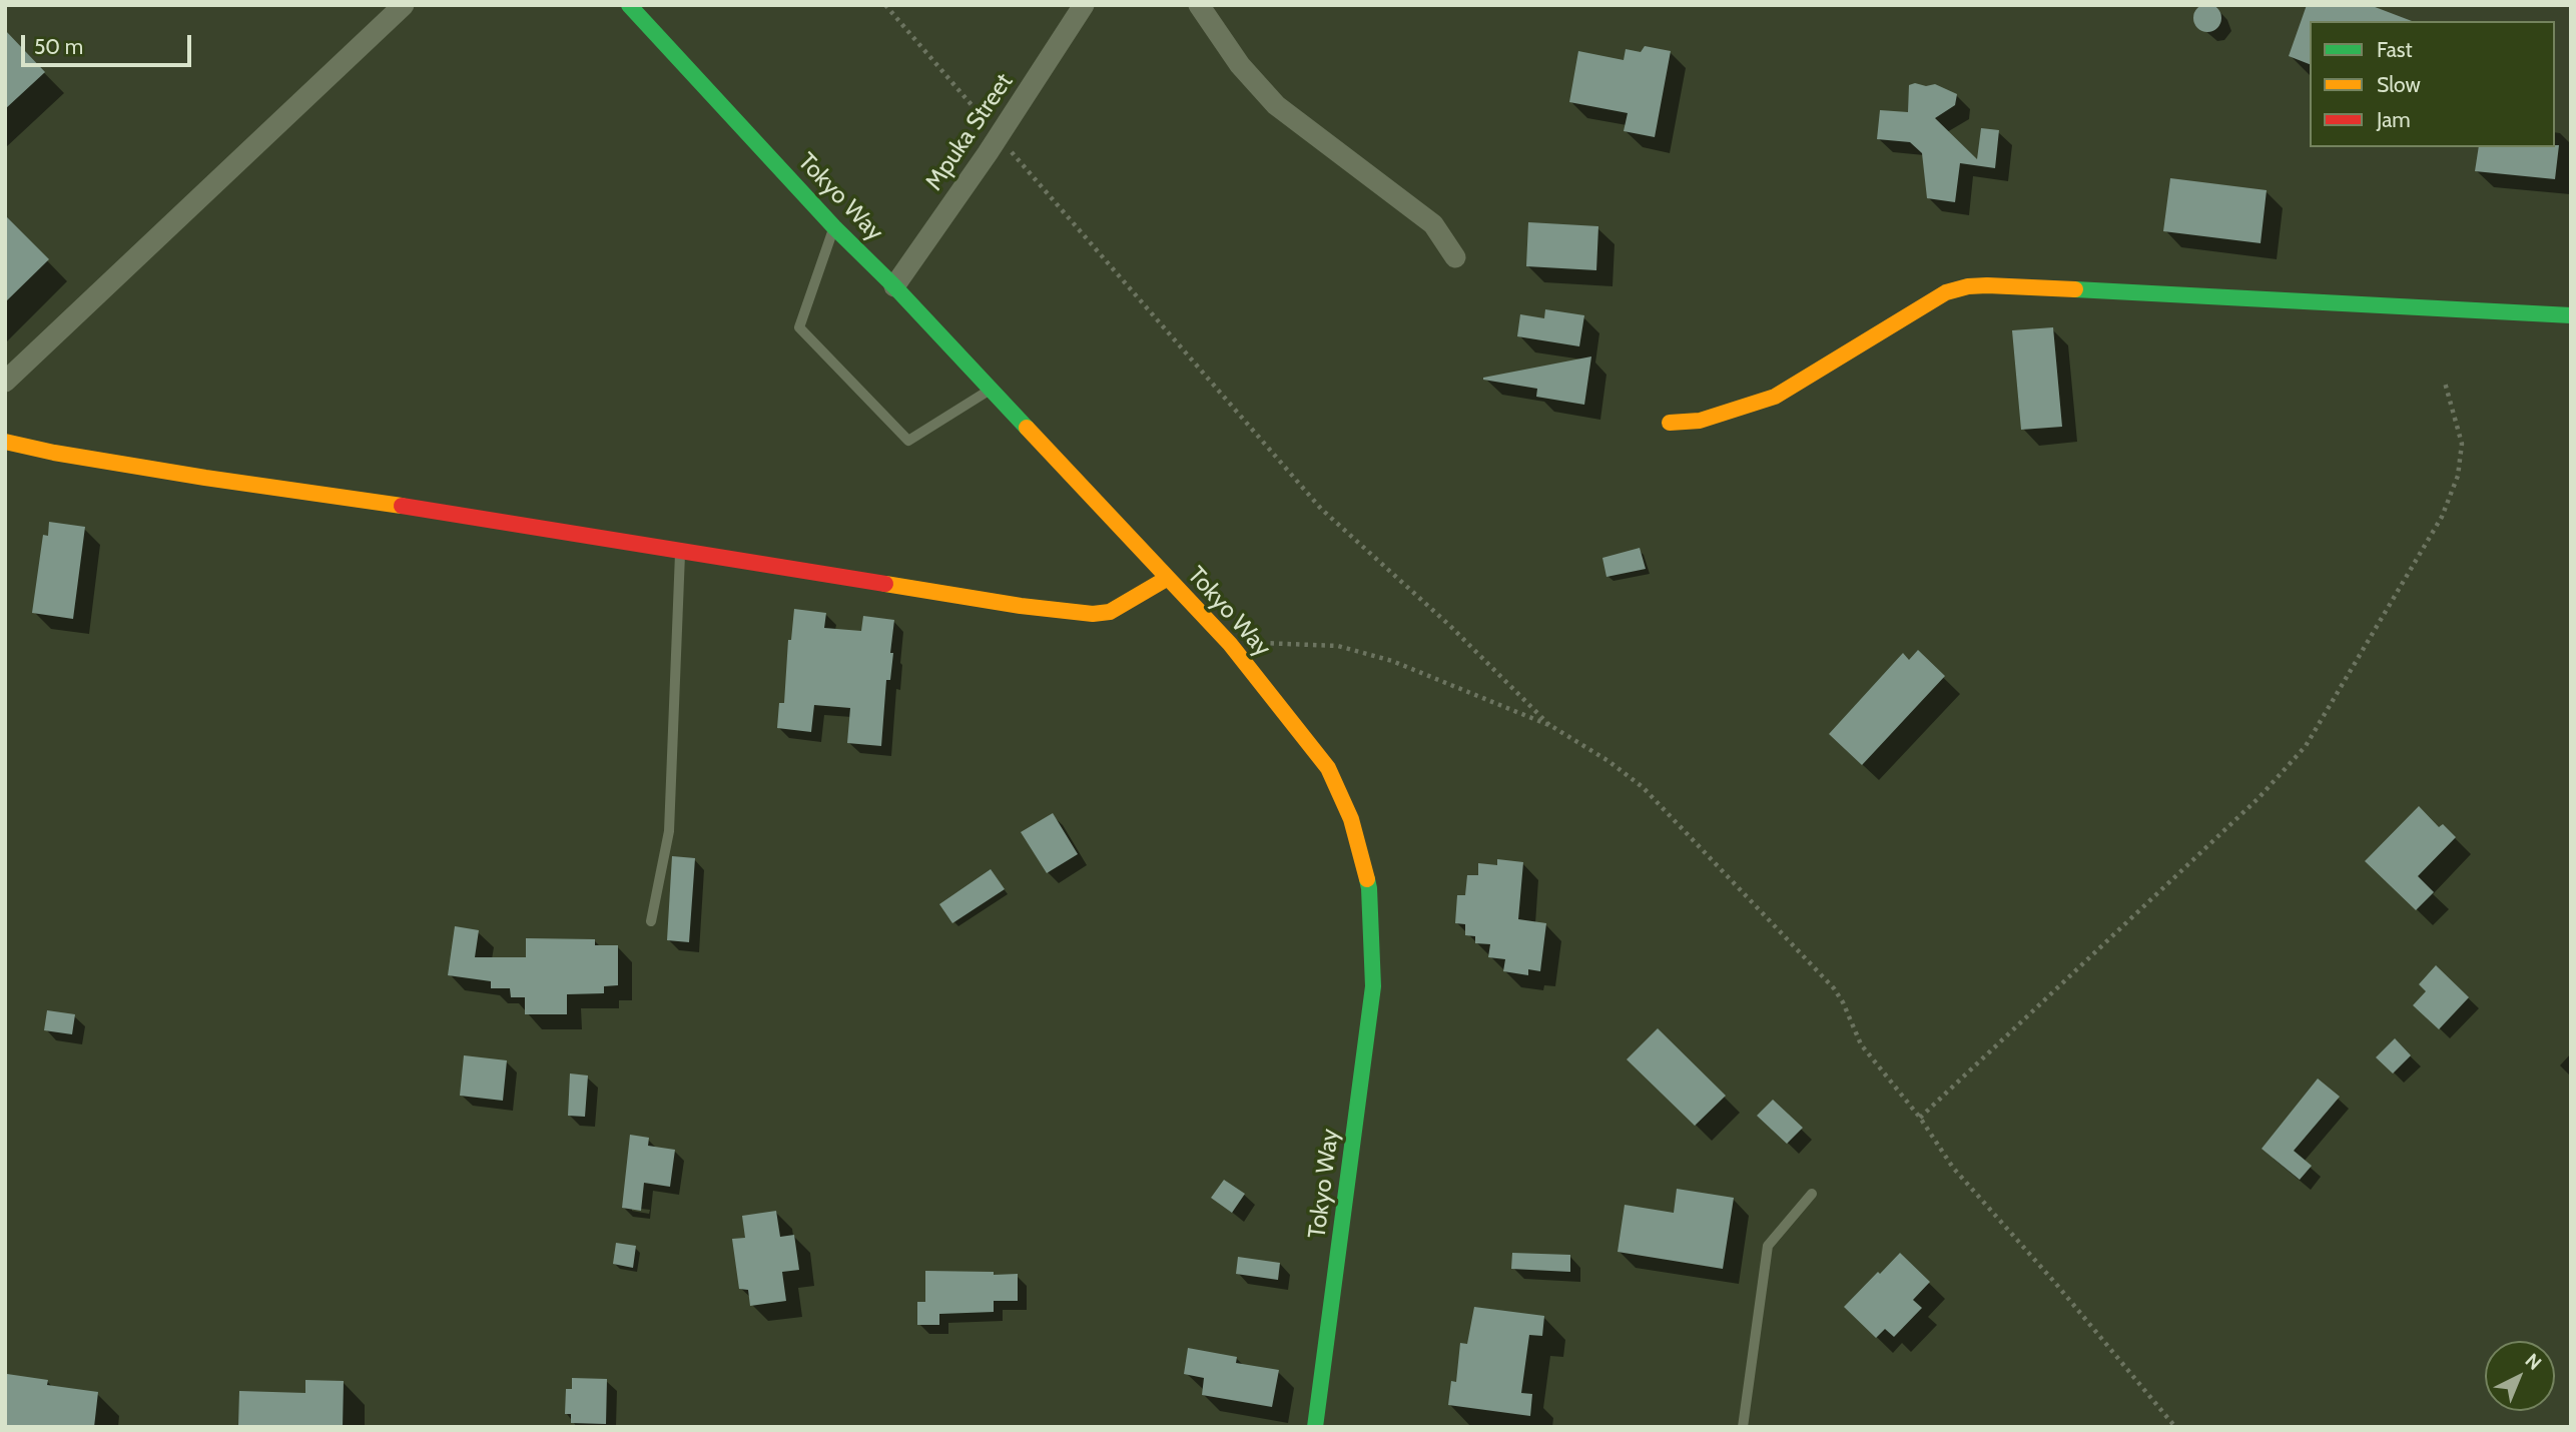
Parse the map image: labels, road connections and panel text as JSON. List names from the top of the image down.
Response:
{
  "streets": {
    "street": ["Mpuka Street", "Tokyo Way"]
  },
  "crossings": [
    ["Mpuka Street", "Tokyo Way"]
  ],
  "legend": ["Fast", "Slow", "Jam"],
  "scale_bar": "50 m",
  "north": "top right"
}
